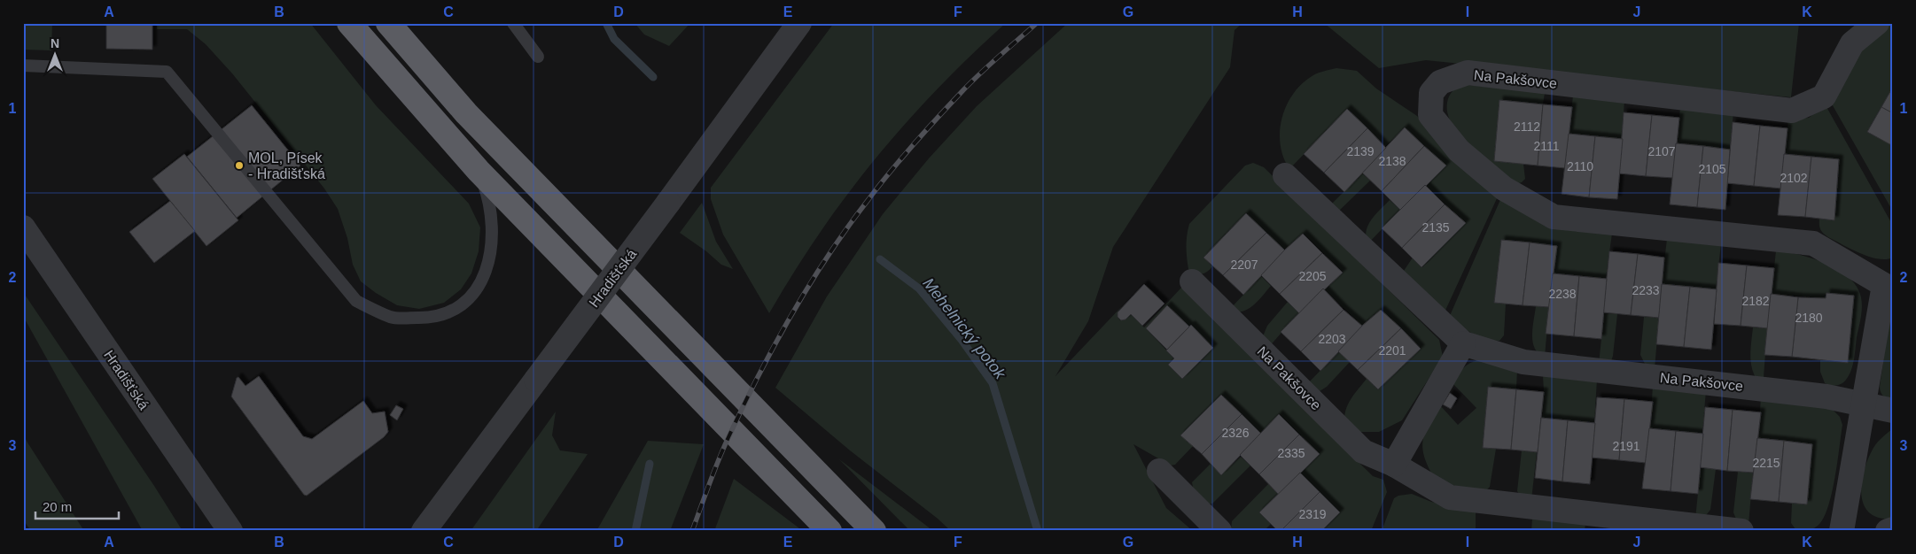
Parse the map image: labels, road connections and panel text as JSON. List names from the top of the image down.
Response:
{
  "streets": {
    "street": ["Na Pakšovce", "Hradišťská"]
  },
  "water": ["Mehelnický potok"],
  "places": ["MOL, Písek - Hradišťská"],
  "house_numbers": [
    "2112",
    "2111",
    "2139",
    "2107",
    "2138",
    "2110",
    "2105",
    "2102",
    "2135",
    "2207",
    "2205",
    "2233",
    "2238",
    "2182",
    "2180",
    "2203",
    "2201",
    "2326",
    "2191",
    "2335",
    "2215",
    "2319"
  ],
  "scale_bar": "20 m",
  "north": "top",
  "grid": {
    "columns": [
      "A",
      "B",
      "C",
      "D",
      "E",
      "F",
      "G",
      "H",
      "I",
      "J",
      "K"
    ],
    "rows": ["1", "2", "3"]
  }
}
